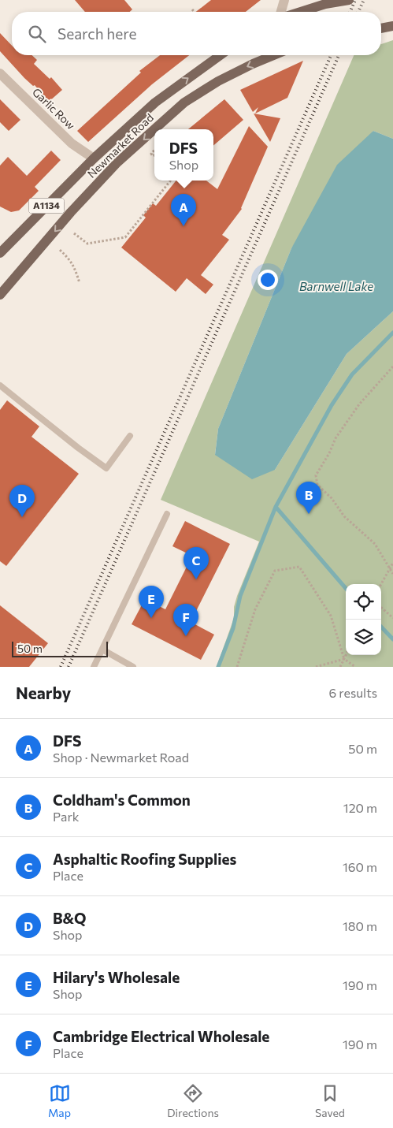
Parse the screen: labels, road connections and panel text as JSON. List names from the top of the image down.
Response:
{
  "streets": {
    "main road": ["Newmarket Road", "A1134"],
    "street": ["Garlic Row"]
  },
  "crossings": [
    ["Garlic Row", "Newmarket Road"]
  ],
  "water": ["Barnwell Lake"],
  "scale_bar": "50 m",
  "page": {
    "search": "Search here",
    "popup": ["DFS", "Shop"],
    "pins": [
      "A",
      "B",
      "D",
      "C",
      "E",
      "F"
    ],
    "scale": "50 m",
    "heading": ["Nearby", "6 results"],
    "list": [
      {
        "mark": "A",
        "name": "DFS",
        "note": "Shop · Newmarket Road",
        "value": "50 m"
      },
      {
        "mark": "B",
        "name": "Coldham's Common",
        "note": "Park",
        "value": "120 m"
      },
      {
        "mark": "C",
        "name": "Asphaltic Roofing Supplies",
        "note": "Place",
        "value": "160 m"
      },
      {
        "mark": "D",
        "name": "B&Q",
        "note": "Shop",
        "value": "180 m"
      },
      {
        "mark": "E",
        "name": "Hilary's Wholesale",
        "note": "Shop",
        "value": "190 m"
      },
      {
        "mark": "F",
        "name": "Cambridge Electrical Wholesale",
        "note": "Place",
        "value": "190 m"
      }
    ],
    "nav": ["Map", "Directions", "Saved"]
  }
}
